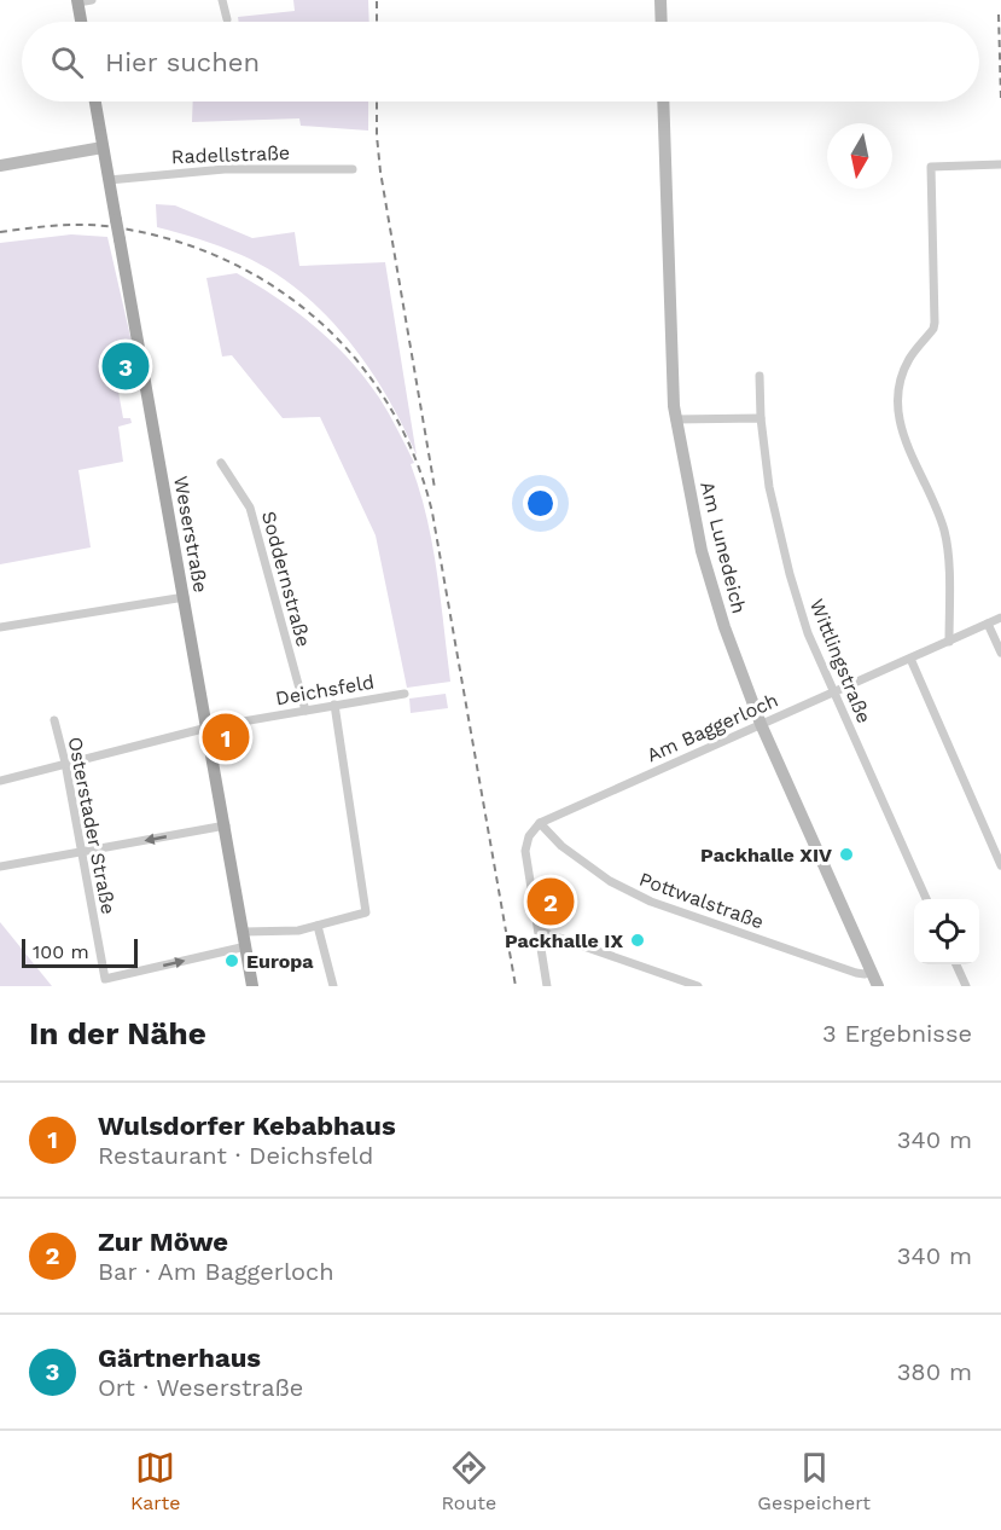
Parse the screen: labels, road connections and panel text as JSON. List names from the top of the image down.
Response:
{
  "streets": {
    "main road": ["Weserstraße"],
    "street": [
      "Radellstraße",
      "Am Lunedeich",
      "Soddernstraße",
      "Wittlingstraße",
      "Deichsfeld",
      "Am Baggerloch",
      "Osterstader Straße",
      "Pottwalstraße"
    ]
  },
  "crossings": [
    ["Radellstraße", "Weserstraße"],
    ["Weserstraße", "Deichsfeld"],
    ["Weserstraße", "Osterstader Straße"],
    ["Am Lunedeich", "Am Baggerloch"],
    ["Am Lunedeich", "Pottwalstraße"],
    ["Soddernstraße", "Deichsfeld"],
    ["Wittlingstraße", "Am Baggerloch"],
    ["Deichsfeld", "Osterstader Straße"],
    ["Am Baggerloch", "Pottwalstraße"]
  ],
  "places": ["Packhalle XIV", "Packhalle IX", "Europa"],
  "scale_bar": "100 m",
  "north": "bottom",
  "page": {
    "search": "Hier suchen",
    "pins": ["3", "1", "2"],
    "scale": "100 m",
    "heading": ["In der Nähe", "3 Ergebnisse"],
    "list": [
      {
        "mark": "1",
        "name": "Wulsdorfer Kebabhaus",
        "note": "Restaurant · Deichsfeld",
        "value": "340 m"
      },
      {
        "mark": "2",
        "name": "Zur Möwe",
        "note": "Bar · Am Baggerloch",
        "value": "340 m"
      },
      {
        "mark": "3",
        "name": "Gärtnerhaus",
        "note": "Ort · Weserstraße",
        "value": "380 m"
      }
    ],
    "nav": ["Karte", "Route", "Gespeichert"]
  }
}
